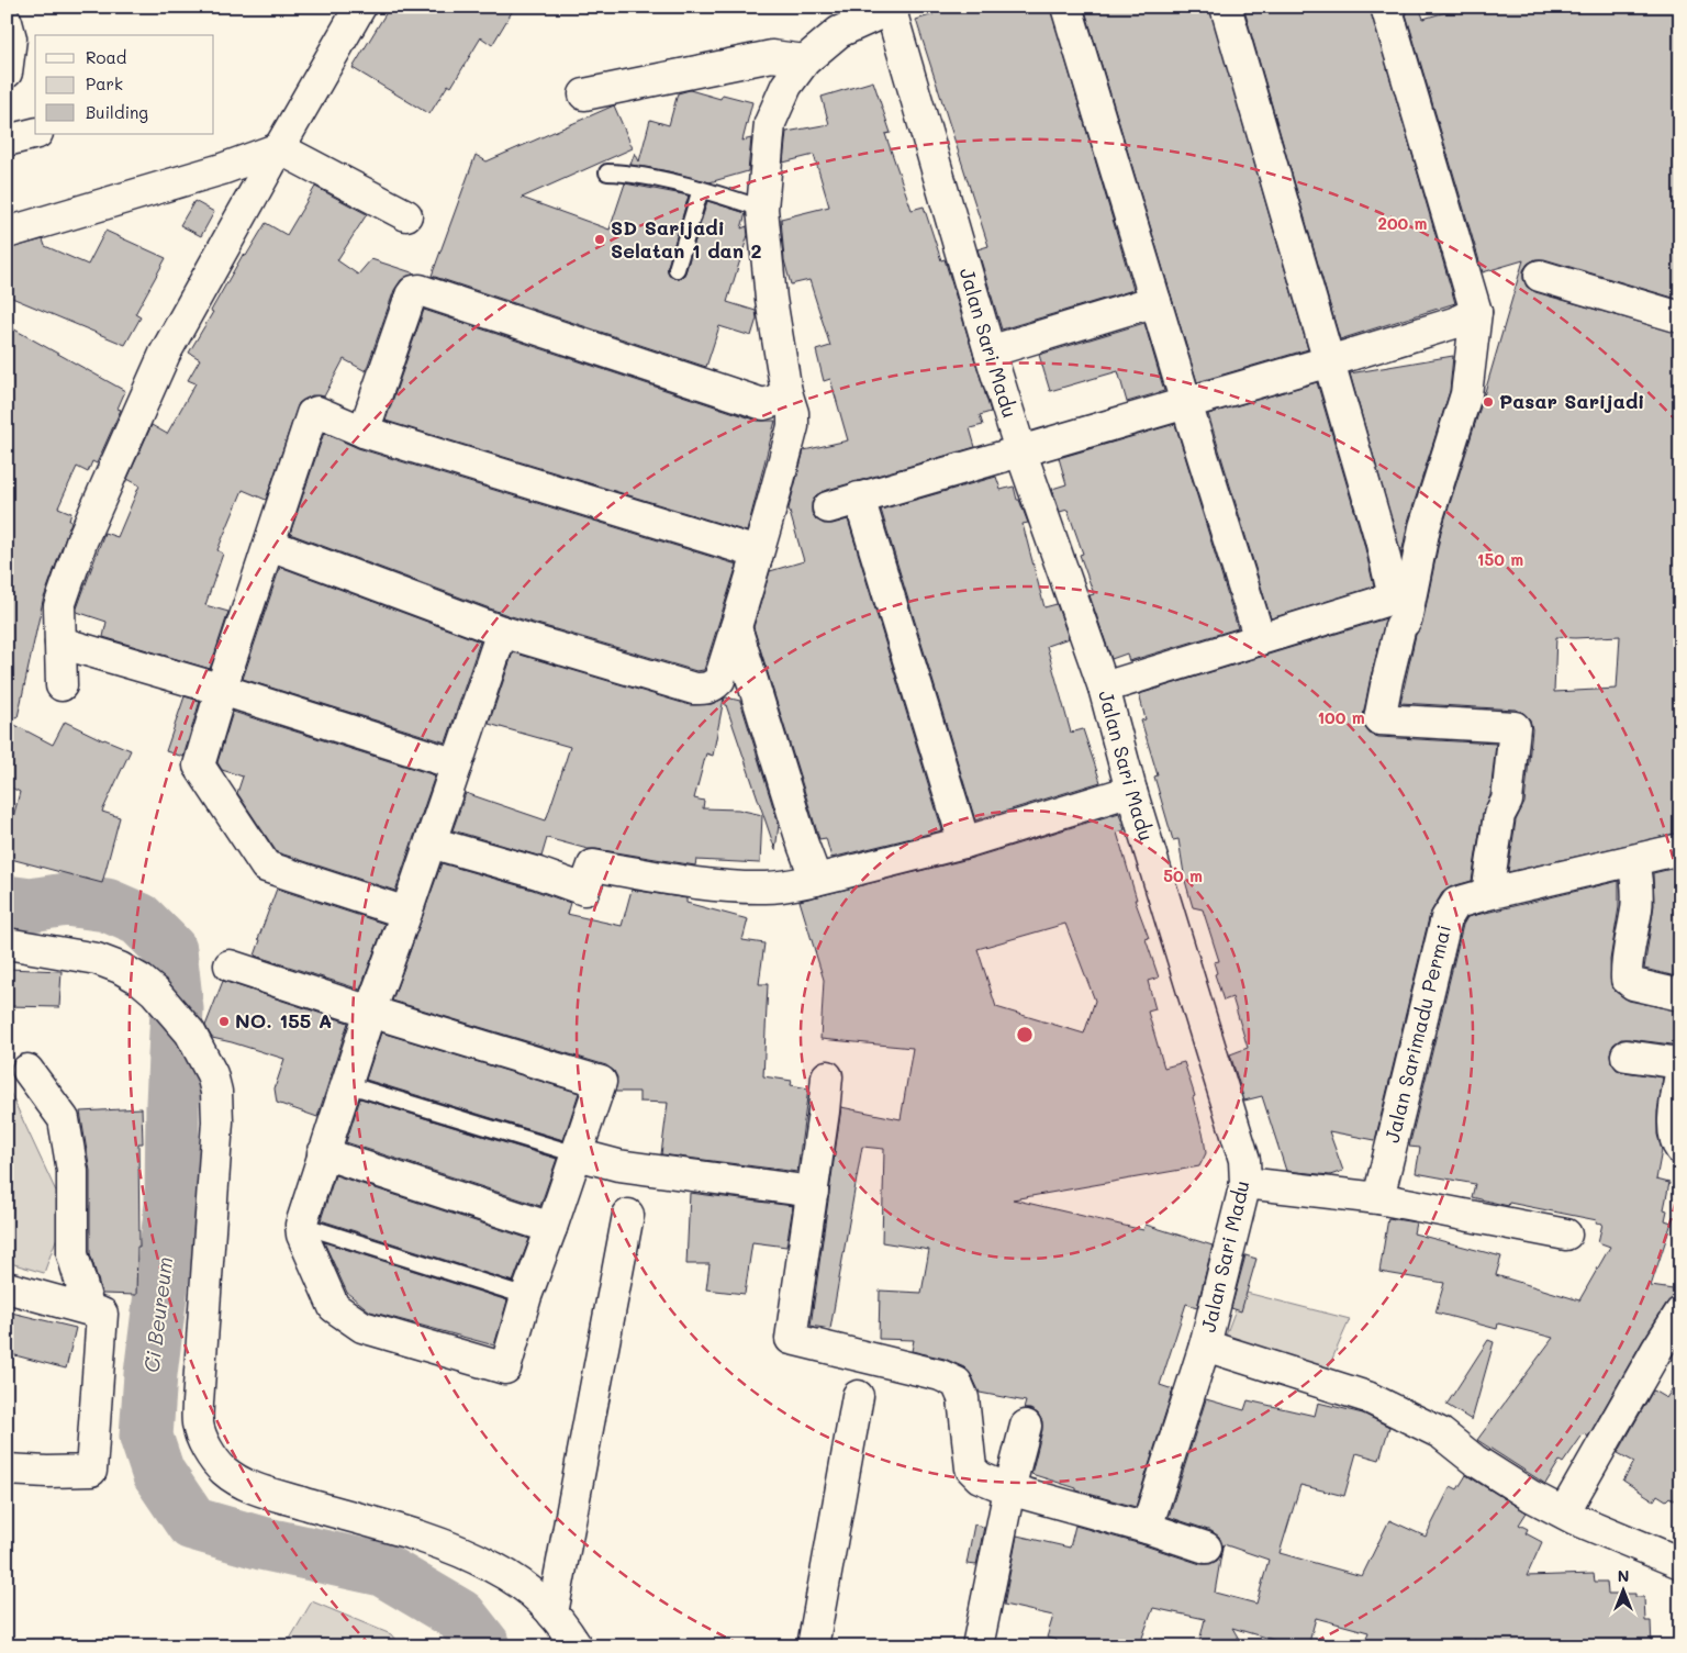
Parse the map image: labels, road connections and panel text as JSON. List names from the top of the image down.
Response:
{
  "streets": {
    "street": ["Jalan Sari Madu", "Jalan Sarimadu Permai"]
  },
  "water": ["Ci Beureum"],
  "places": ["SD Sarijadi Selatan 1 dan 2", "Pasar Sarijadi", "NO. 155 A"],
  "legend": ["Road", "Park", "Building"],
  "north": "top",
  "rings": [
    "200 m",
    "150 m",
    "100 m",
    "50 m"
  ]
}
